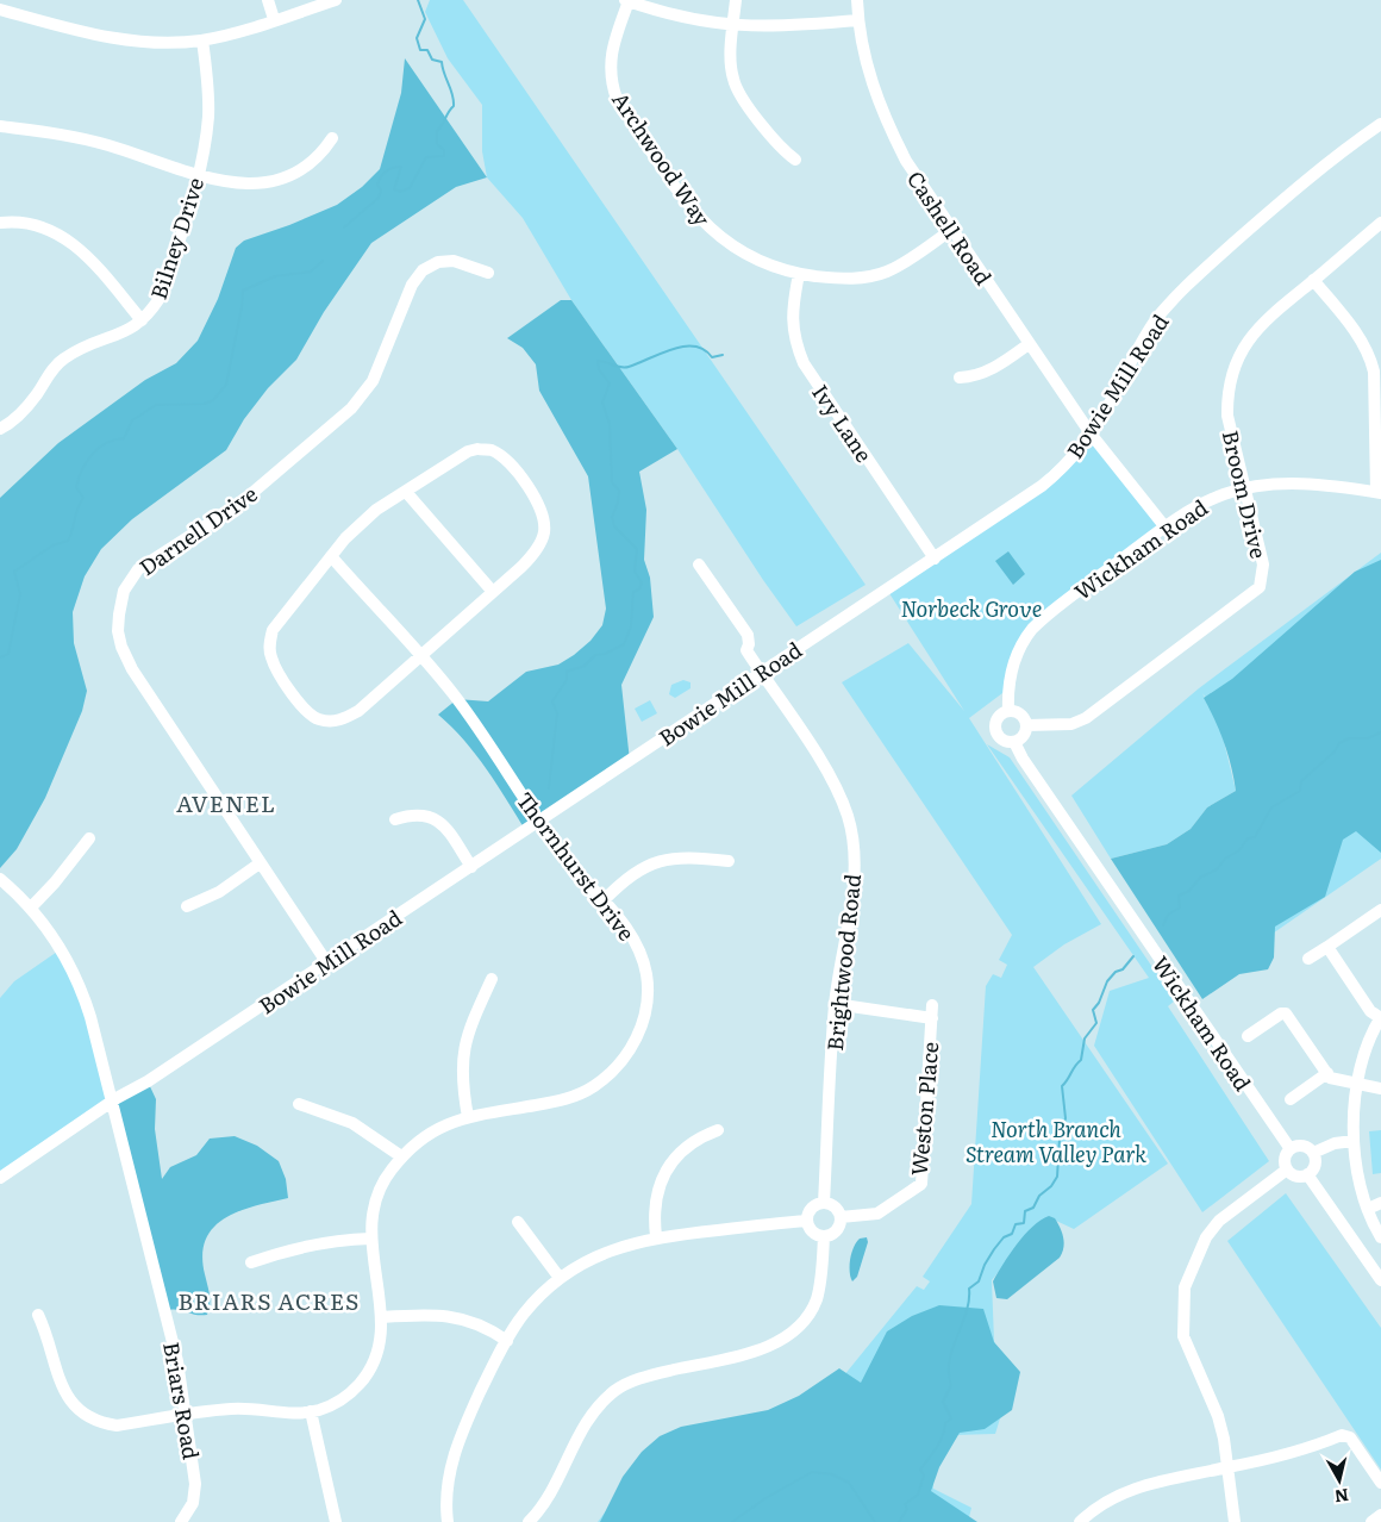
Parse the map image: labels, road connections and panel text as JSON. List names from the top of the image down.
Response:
{
  "streets": {
    "street": [
      "Archwood Way",
      "Cashell Road",
      "Bilney Drive",
      "Bowie Mill Road",
      "Ivy Lane",
      "Broom Drive",
      "Darnell Drive",
      "Wickham Road",
      "Thornhurst Drive",
      "Brightwood Road",
      "Weston Place",
      "Briars Road"
    ]
  },
  "crossings": [
    ["Archwood Way", "Cashell Road"],
    ["Archwood Way", "Ivy Lane"],
    ["Cashell Road", "Bowie Mill Road"],
    ["Cashell Road", "Wickham Road"],
    ["Bowie Mill Road", "Ivy Lane"],
    ["Bowie Mill Road", "Darnell Drive"],
    ["Bowie Mill Road", "Thornhurst Drive"],
    ["Bowie Mill Road", "Brightwood Road"],
    ["Bowie Mill Road", "Briars Road"],
    ["Broom Drive", "Wickham Road"],
    ["Thornhurst Drive", "Briars Road"],
    ["Brightwood Road", "Weston Place"]
  ],
  "districts": ["AVENEL", "BRIARS ACRES"],
  "parks": ["Norbeck Grove", "North Branch Stream Valley Park"],
  "north": "bottom"
}
